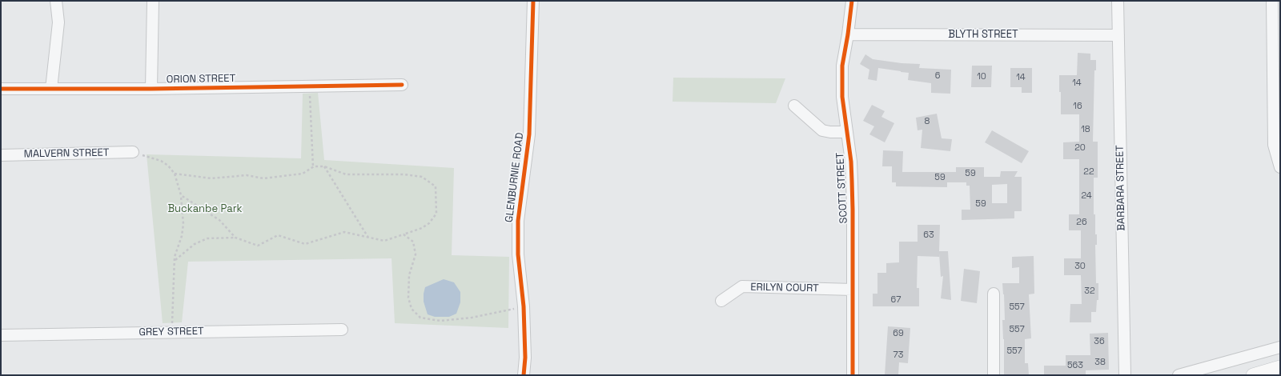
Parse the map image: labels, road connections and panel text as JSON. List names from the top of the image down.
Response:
{
  "streets": {
    "street": [
      "BLYTH STREET",
      "ORION STREET",
      "MALVERN STREET",
      "GLENBURNIE ROAD",
      "SCOTT STREET",
      "BARBARA STREET",
      "ERILYN COURT",
      "GREY STREET"
    ]
  },
  "crossings": [
    ["BLYTH STREET", "SCOTT STREET"],
    ["BLYTH STREET", "BARBARA STREET"],
    ["SCOTT STREET", "ERILYN COURT"]
  ],
  "parks": ["Buckanbe Park"],
  "house_numbers": [
    "6",
    "10",
    "14",
    "14",
    "16",
    "8",
    "18",
    "20",
    "22",
    "59",
    "59",
    "24",
    "59",
    "26",
    "63",
    "30",
    "32",
    "67",
    "557",
    "557",
    "69",
    "36",
    "557",
    "73",
    "38",
    "563"
  ]
}
